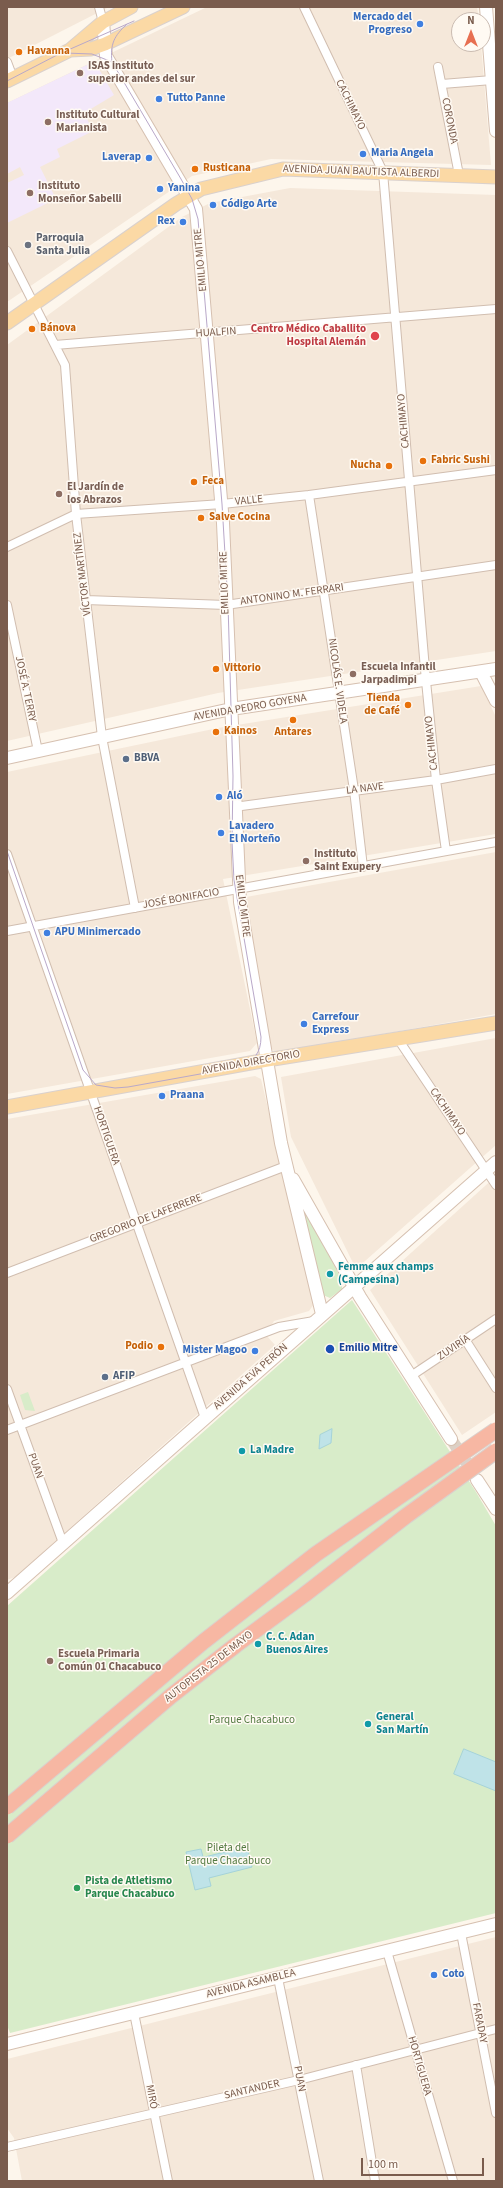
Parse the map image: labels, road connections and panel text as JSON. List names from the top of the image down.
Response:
{
  "streets": {
    "highway": ["AUTOPISTA 25 DE MAYO"],
    "main road": ["AVENIDA JUAN BAUTISTA ALBERDI", "AVENIDA DIRECTORIO"],
    "street": [
      "CACHIMAYO",
      "CORONDA",
      "EMILIO MITRE",
      "HUALFIN",
      "VALLE",
      "VÍCTOR MARTÍNEZ",
      "ANTONINO M. FERRARI",
      "NICOLÁS E. VIDELA",
      "JOSÉ A. TERRY",
      "AVENIDA PEDRO GOYENA",
      "LA NAVE",
      "JOSÉ BONIFACIO",
      "HORTIGUERA",
      "GREGORIO DE LAFERRERE",
      "ZUVIRÍA",
      "AVENIDA EVA PERÓN",
      "PUAN",
      "AVENIDA ASAMBLEA",
      "FARADAY",
      "SANTANDER",
      "MIRÓ"
    ]
  },
  "crossings": [
    ["CACHIMAYO", "AVENIDA JUAN BAUTISTA ALBERDI"],
    ["CACHIMAYO", "HUALFIN"],
    ["CACHIMAYO", "VALLE"],
    ["CACHIMAYO", "ANTONINO M. FERRARI"],
    ["CACHIMAYO", "AVENIDA PEDRO GOYENA"],
    ["CACHIMAYO", "LA NAVE"],
    ["CACHIMAYO", "JOSÉ BONIFACIO"],
    ["CACHIMAYO", "AVENIDA DIRECTORIO"],
    ["CACHIMAYO", "AVENIDA EVA PERÓN"],
    ["CORONDA", "AVENIDA JUAN BAUTISTA ALBERDI"],
    ["AVENIDA JUAN BAUTISTA ALBERDI", "EMILIO MITRE"],
    ["AVENIDA JUAN BAUTISTA ALBERDI", "VÍCTOR MARTÍNEZ"],
    ["EMILIO MITRE", "HUALFIN"],
    ["EMILIO MITRE", "VALLE"],
    ["EMILIO MITRE", "ANTONINO M. FERRARI"],
    ["EMILIO MITRE", "AVENIDA PEDRO GOYENA"],
    ["EMILIO MITRE", "LA NAVE"],
    ["EMILIO MITRE", "JOSÉ BONIFACIO"],
    ["EMILIO MITRE", "AVENIDA DIRECTORIO"],
    ["EMILIO MITRE", "GREGORIO DE LAFERRERE"],
    ["EMILIO MITRE", "ZUVIRÍA"],
    ["EMILIO MITRE", "AVENIDA EVA PERÓN"],
    ["HUALFIN", "VÍCTOR MARTÍNEZ"],
    ["VALLE", "VÍCTOR MARTÍNEZ"],
    ["VALLE", "NICOLÁS E. VIDELA"],
    ["VÍCTOR MARTÍNEZ", "ANTONINO M. FERRARI"],
    ["VÍCTOR MARTÍNEZ", "AVENIDA PEDRO GOYENA"],
    ["VÍCTOR MARTÍNEZ", "JOSÉ BONIFACIO"],
    ["ANTONINO M. FERRARI", "NICOLÁS E. VIDELA"],
    ["NICOLÁS E. VIDELA", "AVENIDA PEDRO GOYENA"],
    ["NICOLÁS E. VIDELA", "LA NAVE"],
    ["NICOLÁS E. VIDELA", "JOSÉ BONIFACIO"],
    ["JOSÉ A. TERRY", "AVENIDA PEDRO GOYENA"],
    ["JOSÉ BONIFACIO", "HORTIGUERA"],
    ["AVENIDA DIRECTORIO", "HORTIGUERA"],
    ["HORTIGUERA", "GREGORIO DE LAFERRERE"],
    ["HORTIGUERA", "AVENIDA EVA PERÓN"],
    ["HORTIGUERA", "AVENIDA ASAMBLEA"],
    ["HORTIGUERA", "SANTANDER"],
    ["AVENIDA EVA PERÓN", "PUAN"],
    ["PUAN", "AVENIDA ASAMBLEA"],
    ["PUAN", "SANTANDER"],
    ["AVENIDA ASAMBLEA", "FARADAY"],
    ["AVENIDA ASAMBLEA", "MIRÓ"],
    ["FARADAY", "SANTANDER"],
    ["SANTANDER", "MIRÓ"]
  ],
  "parks": ["Parque Chacabuco", "Pileta del Parque Chacabuco"],
  "places": [
    "Mercado del Progreso",
    "Havanna",
    "ISAS instituto superior andes del sur",
    "Tutto Panne",
    "Instituto Cultural Marianista",
    "Maria Angela",
    "Laverap",
    "Rusticana",
    "Yanina",
    "Instituto Monseñor Sabelli",
    "Código Arte",
    "Rex",
    "Parroquia Santa Julia",
    "Bánova",
    "Centro Médico Caballito Hospital Alemán",
    "Fabric Sushi",
    "Nucha",
    "Feca",
    "El Jardín de los Abrazos",
    "Salve Cocina",
    "Vittorio",
    "Escuela Infantil Jarpadimpi",
    "Tienda de Café",
    "Antares",
    "Kainos",
    "BBVA",
    "Aló",
    "Lavadero El Norteño",
    "Instituto Saint Exupery",
    "APU Minimercado",
    "Carrefour Express",
    "Praana",
    "Femme aux champs (Campesina)",
    "Podio",
    "Emilio Mitre",
    "Mister Magoo",
    "AFIP",
    "La Madre",
    "C. C. Adan Buenos Aires",
    "Escuela Primaria Común 01 Chacabuco",
    "General San Martín",
    "Pista de Atletismo Parque Chacabuco",
    "Coto"
  ],
  "scale_bar": "100 m",
  "north": "top"
}
